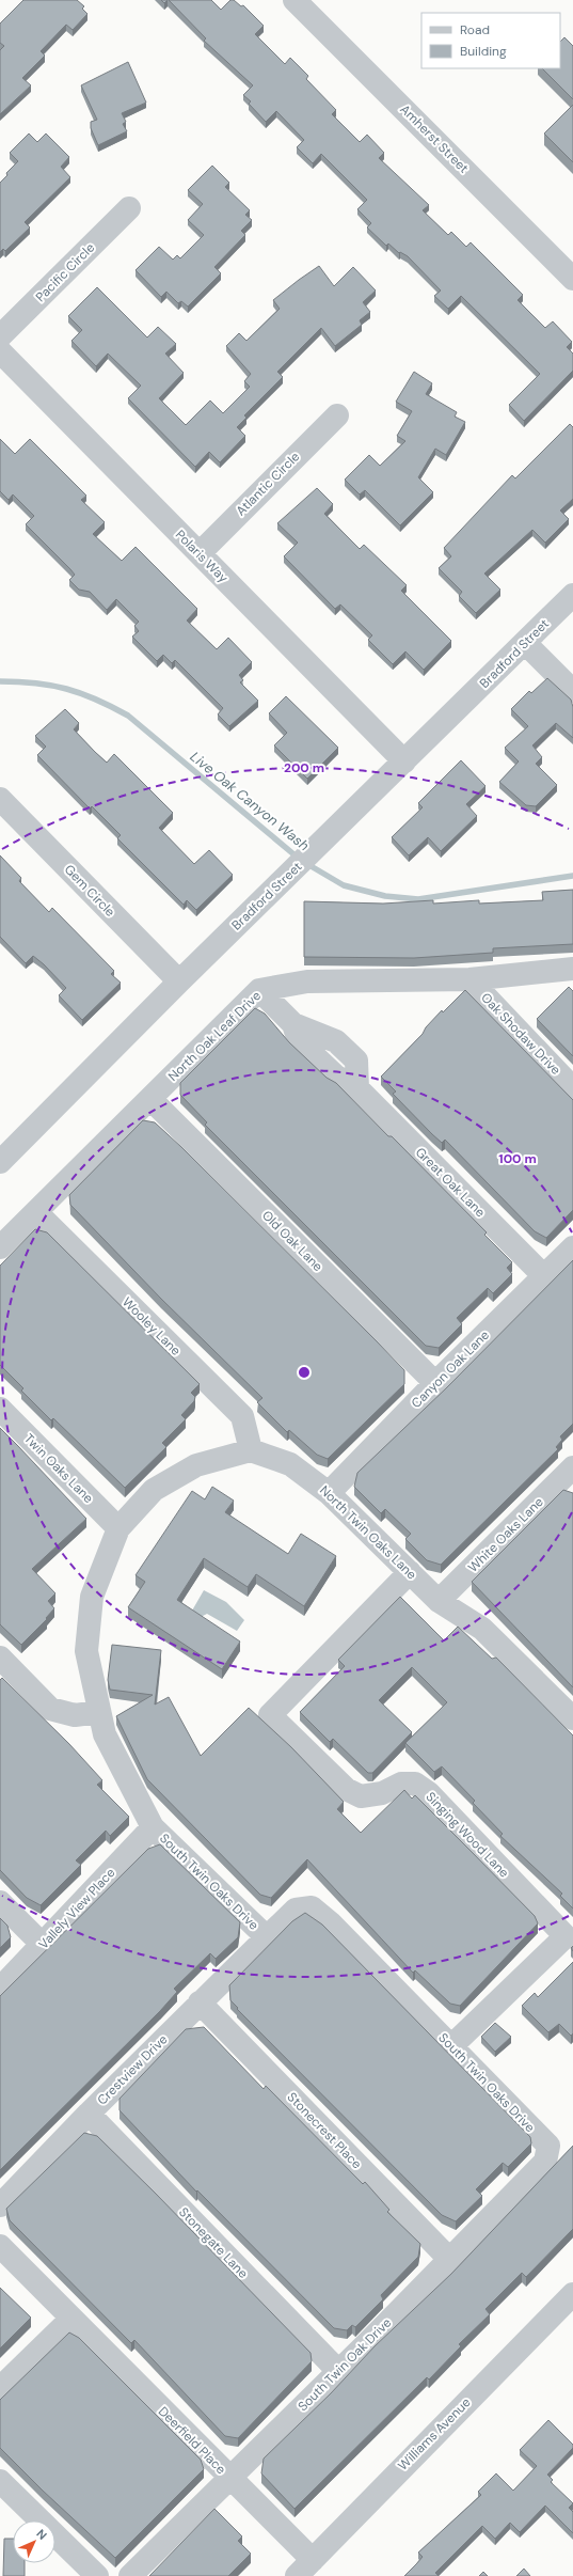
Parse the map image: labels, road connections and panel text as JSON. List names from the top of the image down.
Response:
{
  "streets": {
    "street": [
      "Amherst Street",
      "Pacific Circle",
      "Atlantic Circle",
      "Polaris Way",
      "Bradford Street",
      "Gem Circle",
      "Oak Shodaw Drive",
      "North Oak Leaf Drive",
      "Great Oak Lane",
      "Old Oak Lane",
      "Wooley Lane",
      "Canyon Oak Lane",
      "Twin Oaks Lane",
      "North Twin Oaks Lane",
      "White Oaks Lane",
      "Singing Wood Lane",
      "South Twin Oaks Drive",
      "Vallely View Place",
      "Crestview Drive",
      "Stonecrest Place",
      "Stonegate Lane",
      "South Twin Oak Drive",
      "Williams Avenue",
      "Deerfield Place"
    ]
  },
  "crossings": [
    ["Atlantic Circle", "Polaris Way"],
    ["Polaris Way", "Bradford Street"],
    ["Bradford Street", "Gem Circle"],
    ["Oak Shodaw Drive", "North Oak Leaf Drive"],
    ["North Oak Leaf Drive", "Great Oak Lane"],
    ["North Oak Leaf Drive", "Old Oak Lane"],
    ["North Oak Leaf Drive", "Wooley Lane"],
    ["Great Oak Lane", "Canyon Oak Lane"],
    ["Old Oak Lane", "Canyon Oak Lane"],
    ["Wooley Lane", "North Twin Oaks Lane"],
    ["Canyon Oak Lane", "North Twin Oaks Lane"],
    ["Twin Oaks Lane", "South Twin Oaks Drive"],
    ["North Twin Oaks Lane", "White Oaks Lane"],
    ["North Twin Oaks Lane", "Singing Wood Lane"],
    ["Singing Wood Lane", "South Twin Oaks Drive"],
    ["South Twin Oaks Drive", "Vallely View Place"],
    ["South Twin Oaks Drive", "Crestview Drive"],
    ["South Twin Oaks Drive", "South Twin Oak Drive"],
    ["Crestview Drive", "Stonecrest Place"],
    ["Crestview Drive", "Stonegate Lane"],
    ["Stonecrest Place", "South Twin Oak Drive"],
    ["Stonegate Lane", "South Twin Oak Drive"],
    ["South Twin Oak Drive", "Deerfield Place"],
    ["Williams Avenue", "Deerfield Place"]
  ],
  "water": ["Live Oak Canyon Wash"],
  "legend": ["Road", "Building"],
  "north": "top right",
  "rings": ["200 m", "100 m"]
}
